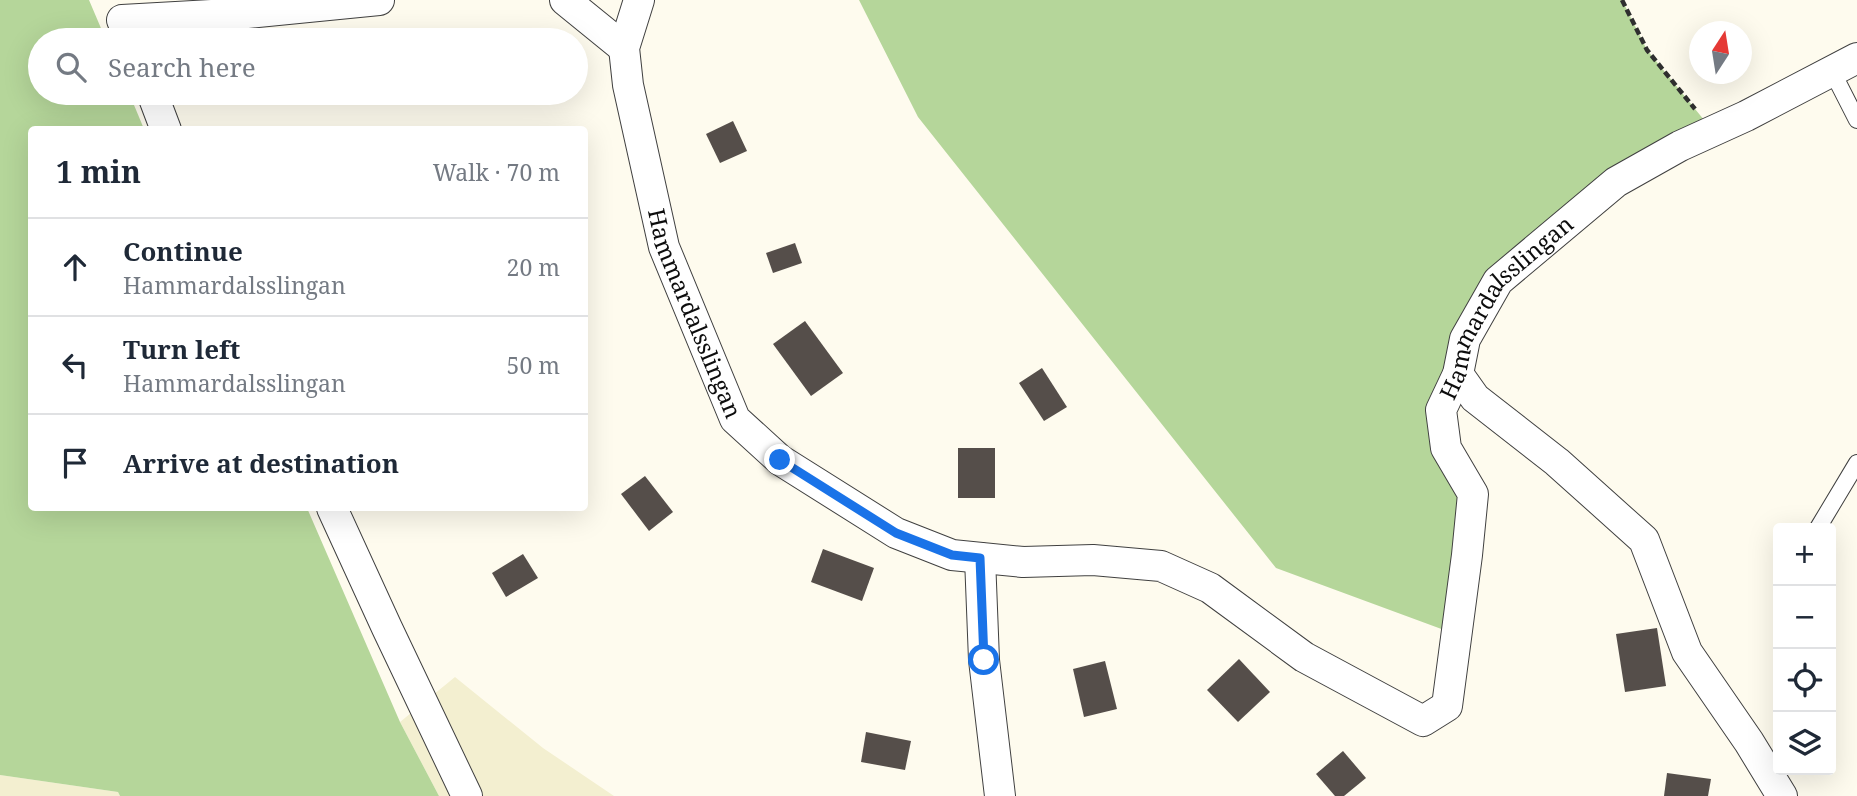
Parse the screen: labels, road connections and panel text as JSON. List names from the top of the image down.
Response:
{
  "streets": {
    "street": ["Hammardalsslingan"]
  },
  "north": "top",
  "page": {
    "search": "Search here",
    "heading": ["1 min", "Walk · 70 m"],
    "list": [
      ["Continue", "Hammardalsslingan", "20 m"],
      ["Turn left", "Hammardalsslingan", "50 m"],
      "Arrive at destination"
    ],
    "map_buttons": ["+", "−"]
  }
}
